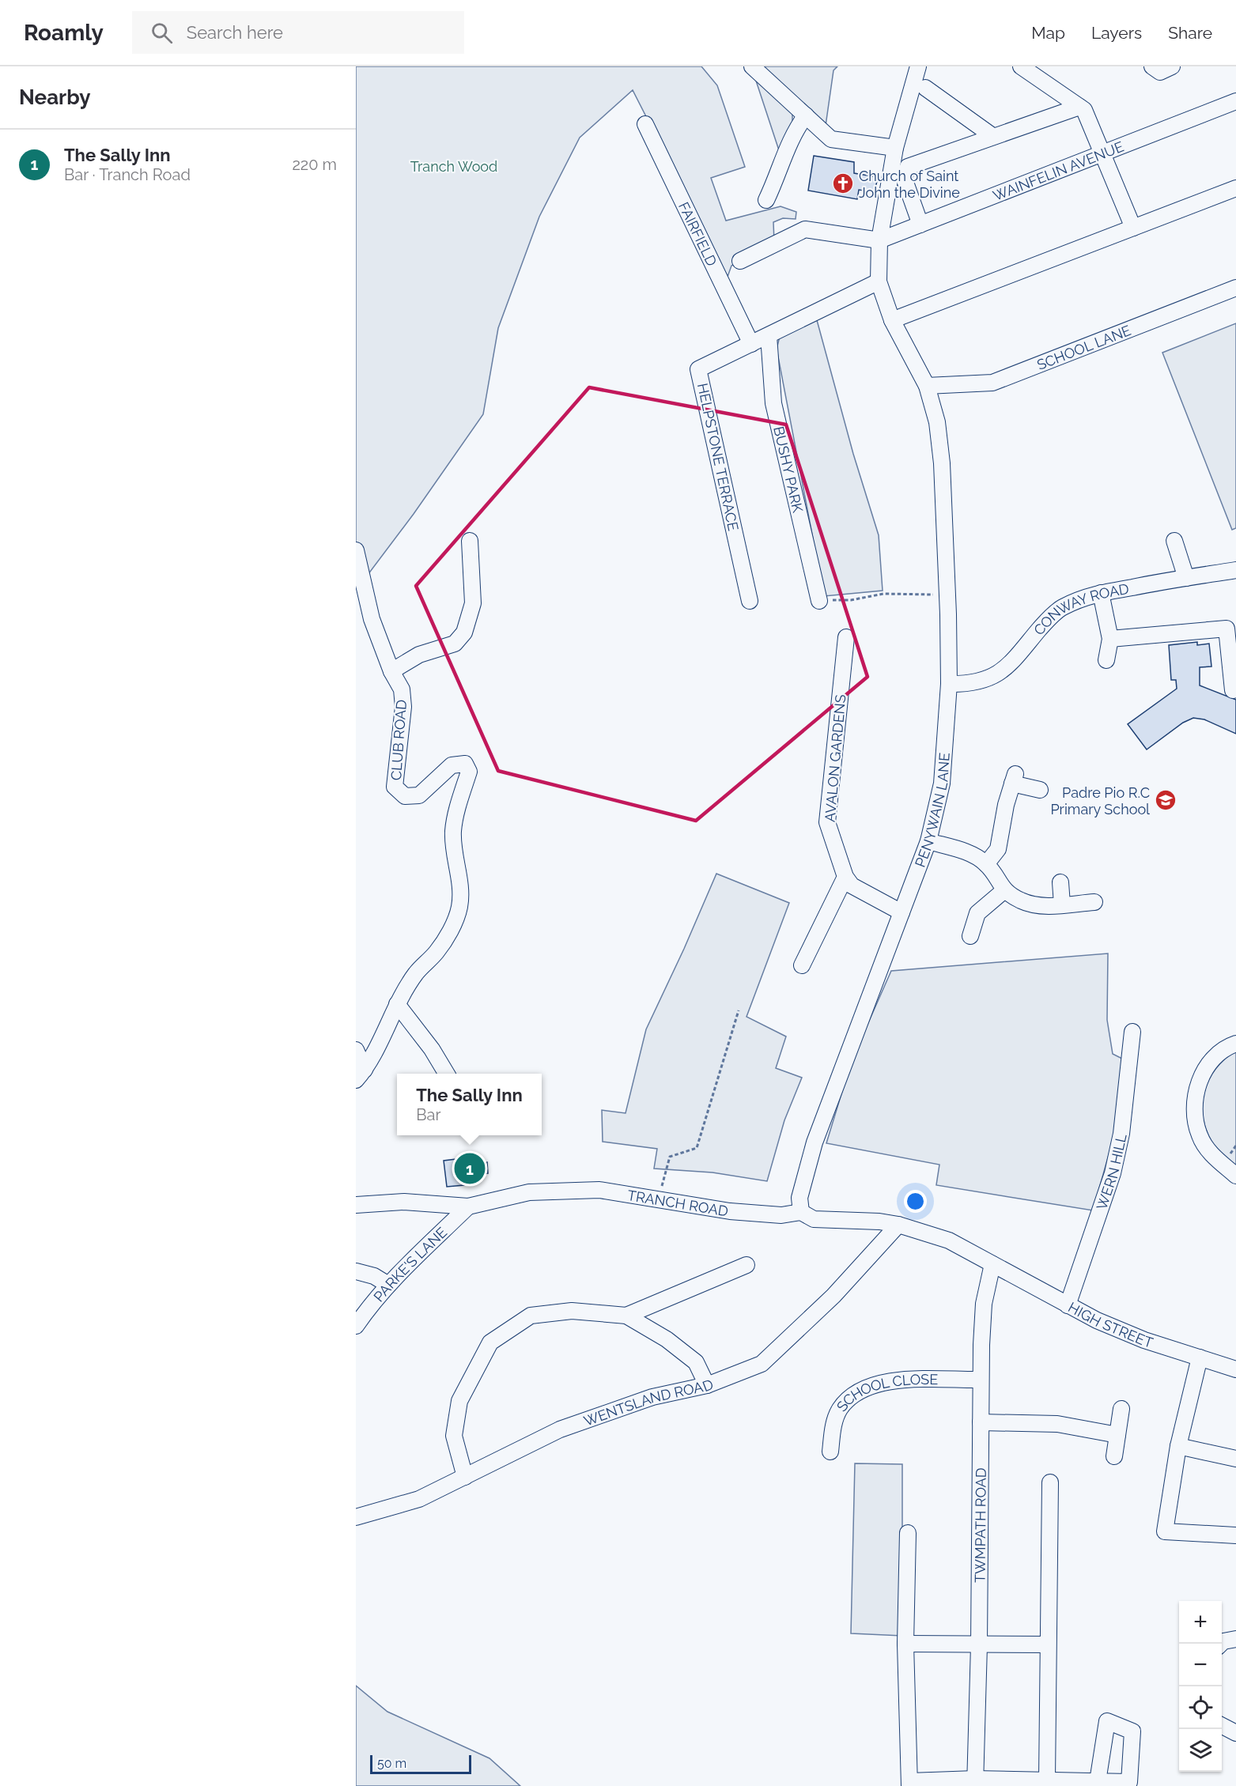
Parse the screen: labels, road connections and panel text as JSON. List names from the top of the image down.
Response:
{
  "streets": {
    "street": [
      "WAINFELIN AVENUE",
      "FAIRFIELD",
      "SCHOOL LANE",
      "HELPSTONE TERRACE",
      "BUSHY PARK",
      "CONWAY ROAD",
      "CLUB ROAD",
      "AVALON GARDENS",
      "PENYWAIN LANE",
      "WERN HILL",
      "TRANCH ROAD",
      "PARKE'S LANE",
      "HIGH STREET",
      "SCHOOL CLOSE",
      "WENTSLAND ROAD",
      "TWMPATH ROAD"
    ]
  },
  "crossings": [
    ["FAIRFIELD", "HELPSTONE TERRACE"],
    ["SCHOOL LANE", "PENYWAIN LANE"],
    ["HELPSTONE TERRACE", "BUSHY PARK"],
    ["HELPSTONE TERRACE", "PENYWAIN LANE"],
    ["CONWAY ROAD", "PENYWAIN LANE"],
    ["PENYWAIN LANE", "TRANCH ROAD"],
    ["WERN HILL", "HIGH STREET"],
    ["TRANCH ROAD", "PARKE'S LANE"],
    ["TRANCH ROAD", "HIGH STREET"],
    ["TRANCH ROAD", "WENTSLAND ROAD"],
    ["TRANCH ROAD", "TWMPATH ROAD"],
    ["HIGH STREET", "TWMPATH ROAD"],
    ["SCHOOL CLOSE", "TWMPATH ROAD"]
  ],
  "parks": ["Tranch Wood"],
  "places": {
    "church": ["Church of Saint John the Divine"],
    "school or university": ["Padre Pio R.C Primary School"]
  },
  "scale_bar": "50 m",
  "page": {
    "header": "Roamly",
    "search": "Search here",
    "nav": ["Map", "Layers", "Share"],
    "heading": "Nearby",
    "list": [
      {
        "mark": "1",
        "name": "The Sally Inn",
        "note": "Bar · Tranch Road",
        "value": "220 m"
      }
    ],
    "popup": ["The Sally Inn", "Bar"],
    "pins": "1",
    "map_buttons": ["+", "−"],
    "scale": "50 m"
  }
}
